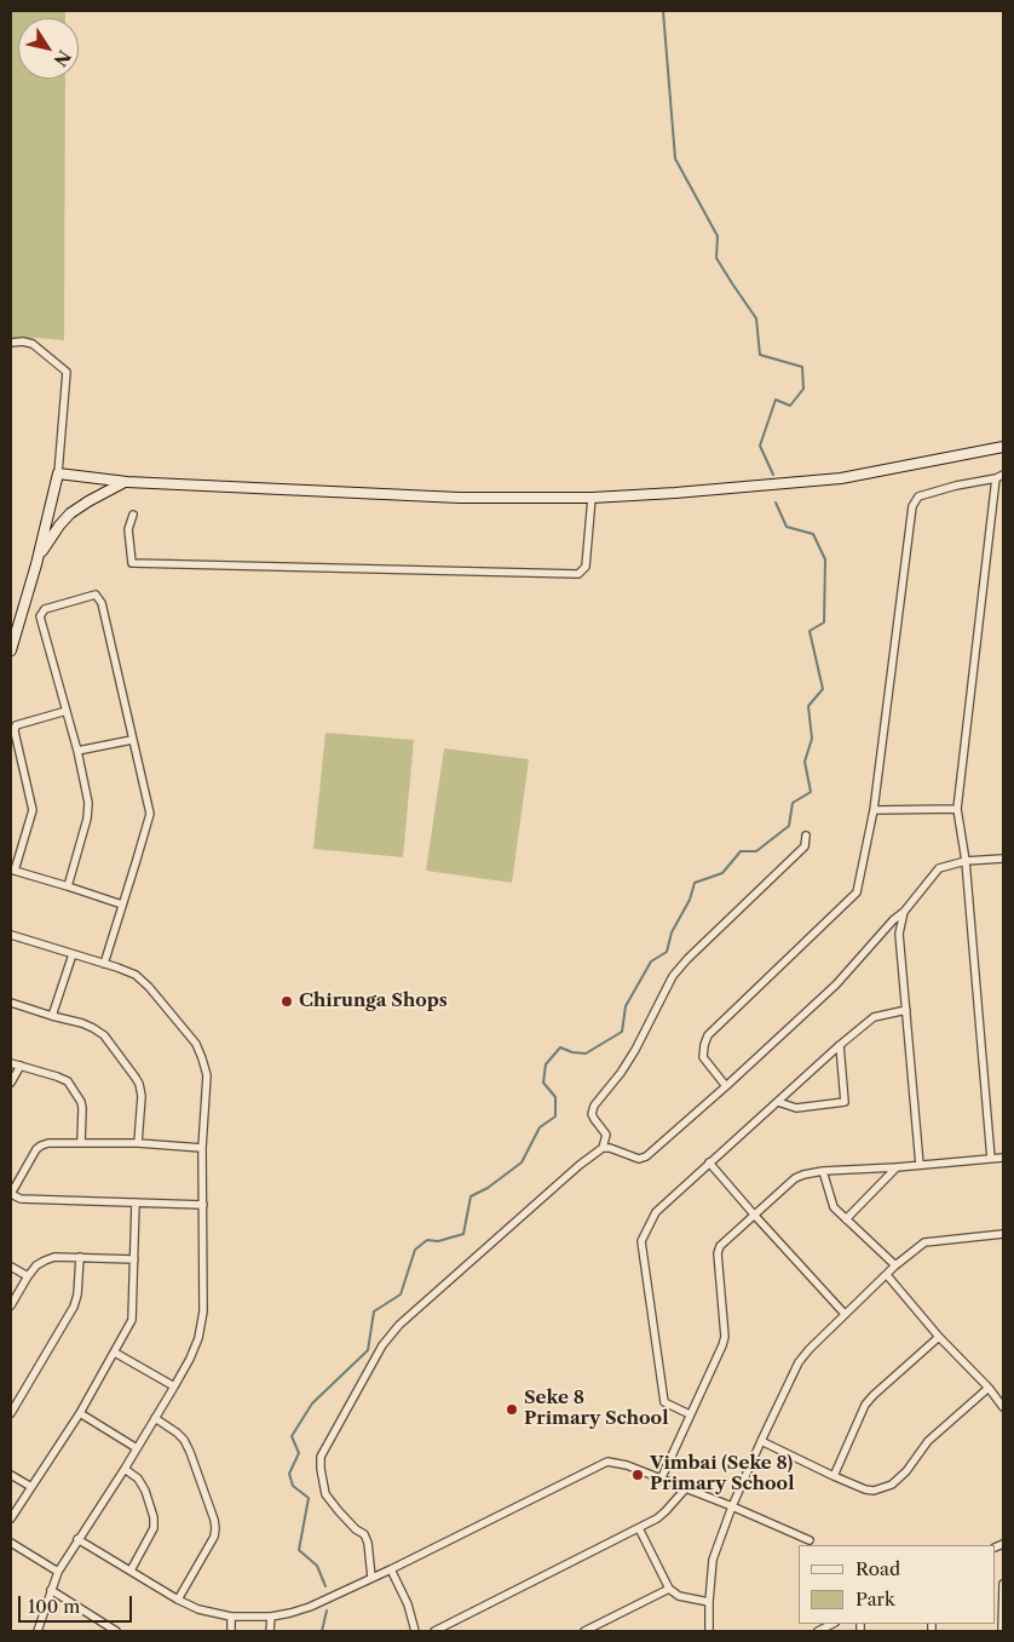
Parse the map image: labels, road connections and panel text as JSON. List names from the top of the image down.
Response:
{
  "places": ["Chirunga Shops", "Seke 8 Primary School", "Vimbai (Seke 8) Primary School"],
  "legend": ["Road", "Park"],
  "scale_bar": "100 m",
  "north": "bottom right"
}
